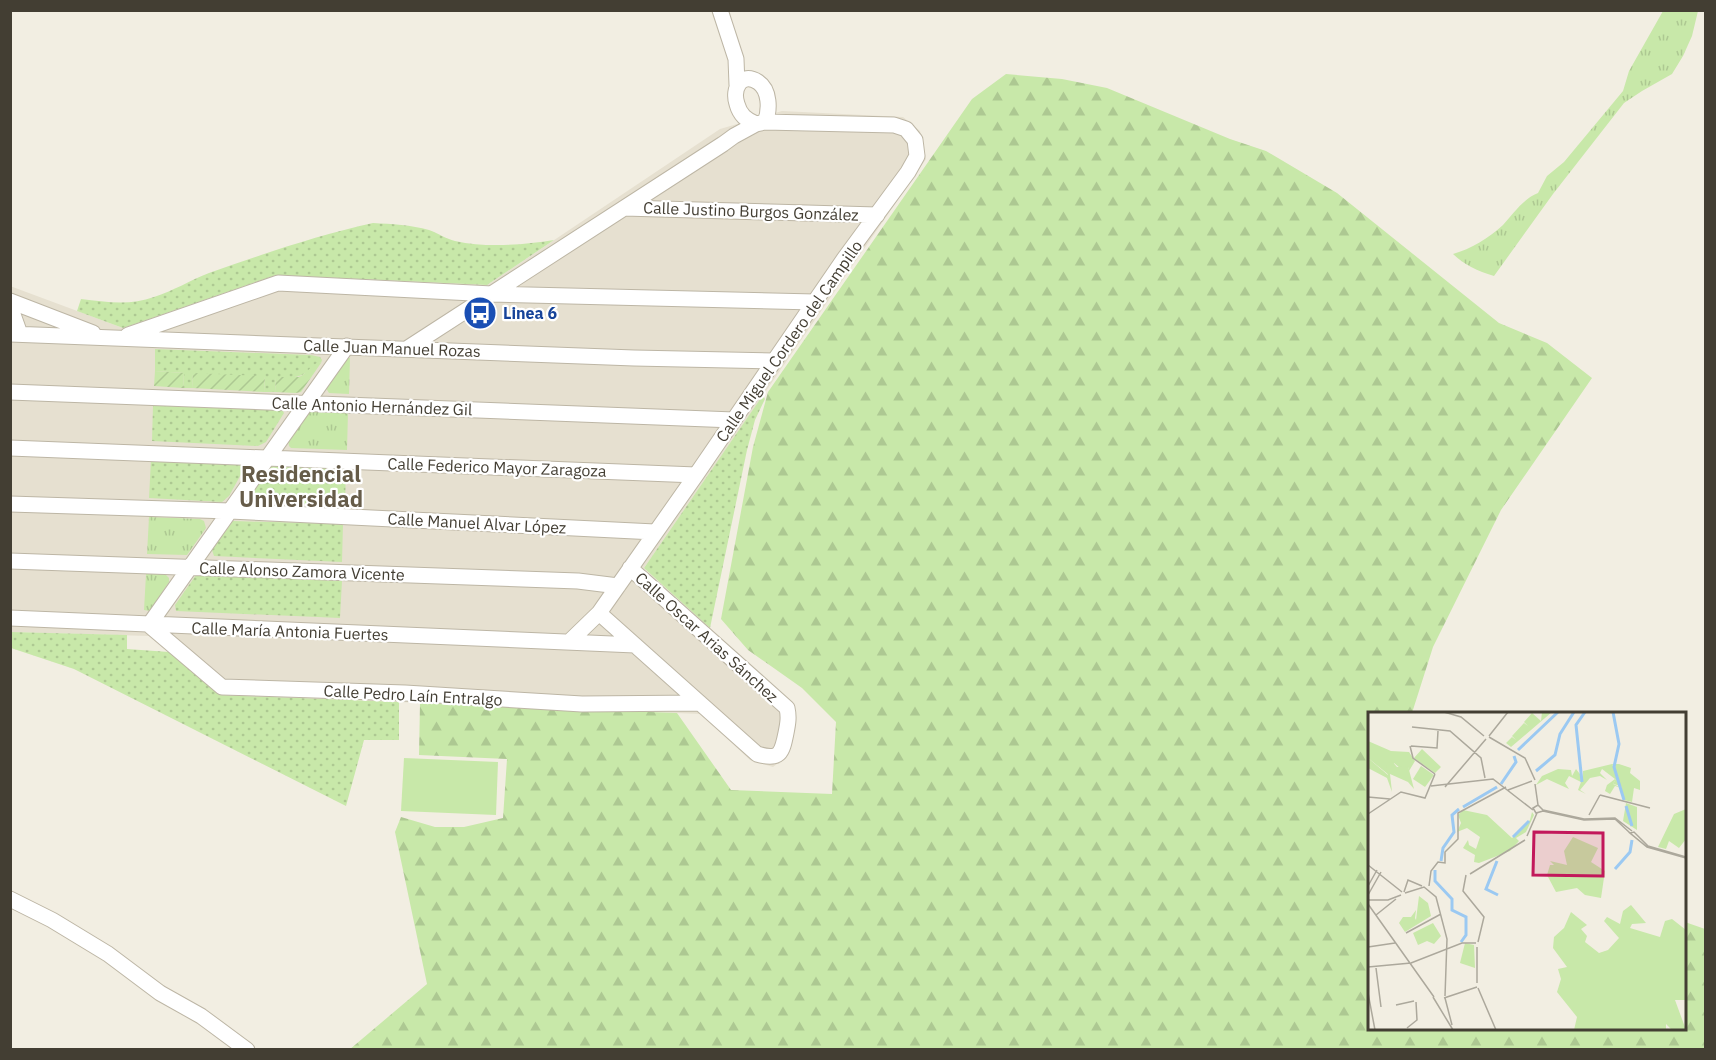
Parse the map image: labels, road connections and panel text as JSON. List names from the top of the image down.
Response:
{
  "streets": {
    "street": [
      "Calle Justino Burgos González",
      "Calle Miguel Cordero del Campillo",
      "Calle Juan Manuel Rozas",
      "Calle Antonio Hernández Gil",
      "Calle Federico Mayor Zaragoza",
      "Calle Manuel Alvar López",
      "Calle Alonso Zamora Vicente",
      "Calle María Antonia Fuertes",
      "Calle Oscar Arias Sánchez",
      "Calle Pedro Laín Entralgo"
    ]
  },
  "crossings": [
    ["Calle Justino Burgos González", "Calle Miguel Cordero del Campillo"],
    ["Calle Miguel Cordero del Campillo", "Calle Juan Manuel Rozas"],
    ["Calle Miguel Cordero del Campillo", "Calle Antonio Hernández Gil"],
    ["Calle Miguel Cordero del Campillo", "Calle Federico Mayor Zaragoza"],
    ["Calle Miguel Cordero del Campillo", "Calle Manuel Alvar López"],
    ["Calle Miguel Cordero del Campillo", "Calle Alonso Zamora Vicente"],
    ["Calle Miguel Cordero del Campillo", "Calle María Antonia Fuertes"],
    ["Calle Miguel Cordero del Campillo", "Calle Oscar Arias Sánchez"],
    ["Calle María Antonia Fuertes", "Calle Oscar Arias Sánchez"],
    ["Calle María Antonia Fuertes", "Calle Pedro Laín Entralgo"],
    ["Calle Oscar Arias Sánchez", "Calle Pedro Laín Entralgo"]
  ],
  "districts": ["Residencial Universidad"],
  "places": {
    "bus stop": ["Linea 6"]
  }
}
